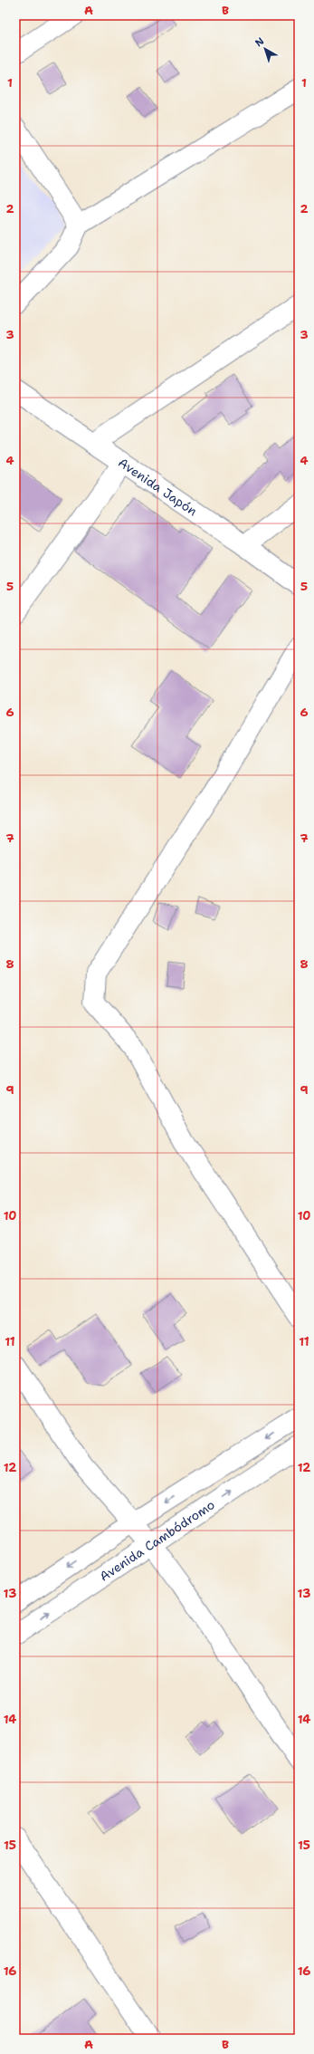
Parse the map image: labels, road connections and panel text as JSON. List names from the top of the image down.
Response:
{
  "streets": {
    "street": ["Avenida Japón", "Avenida Cambódromo"]
  },
  "north": "top left",
  "grid": {
    "columns": ["A", "B"],
    "rows": [
      "1",
      "2",
      "3",
      "4",
      "5",
      "6",
      "7",
      "8",
      "9",
      "10",
      "11",
      "12",
      "13",
      "14",
      "15",
      "16"
    ]
  }
}
